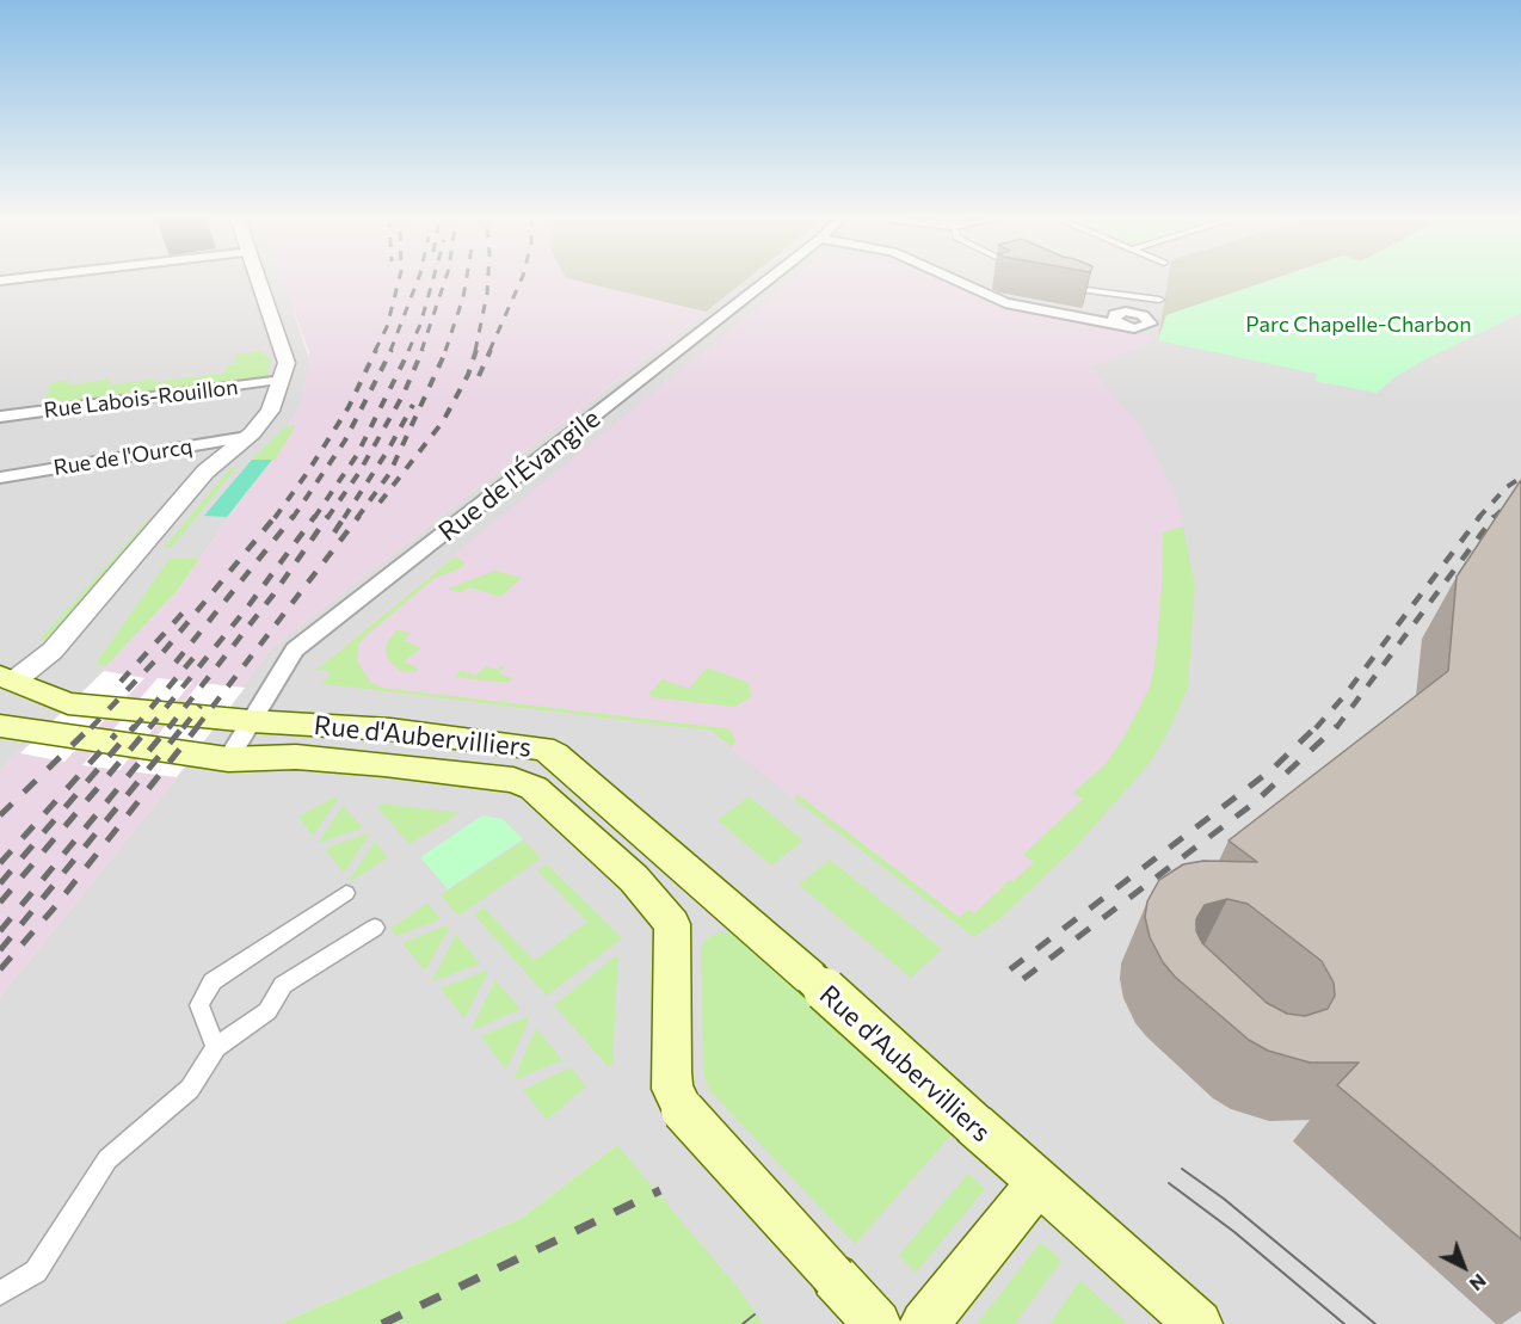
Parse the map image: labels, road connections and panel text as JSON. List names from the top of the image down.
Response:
{
  "streets": {
    "main road": ["Rue d'Aubervilliers"],
    "street": ["Rue Labois-Rouillon", "Rue de l'Ourcq", "Rue de l'Évangile"]
  },
  "crossings": [
    ["Rue Labois-Rouillon", "Rue d'Aubervilliers"],
    ["Rue de l'Ourcq", "Rue d'Aubervilliers"],
    ["Rue de l'Évangile", "Rue d'Aubervilliers"]
  ],
  "parks": ["Parc Chapelle-Charbon"],
  "north": "bottom right"
}
